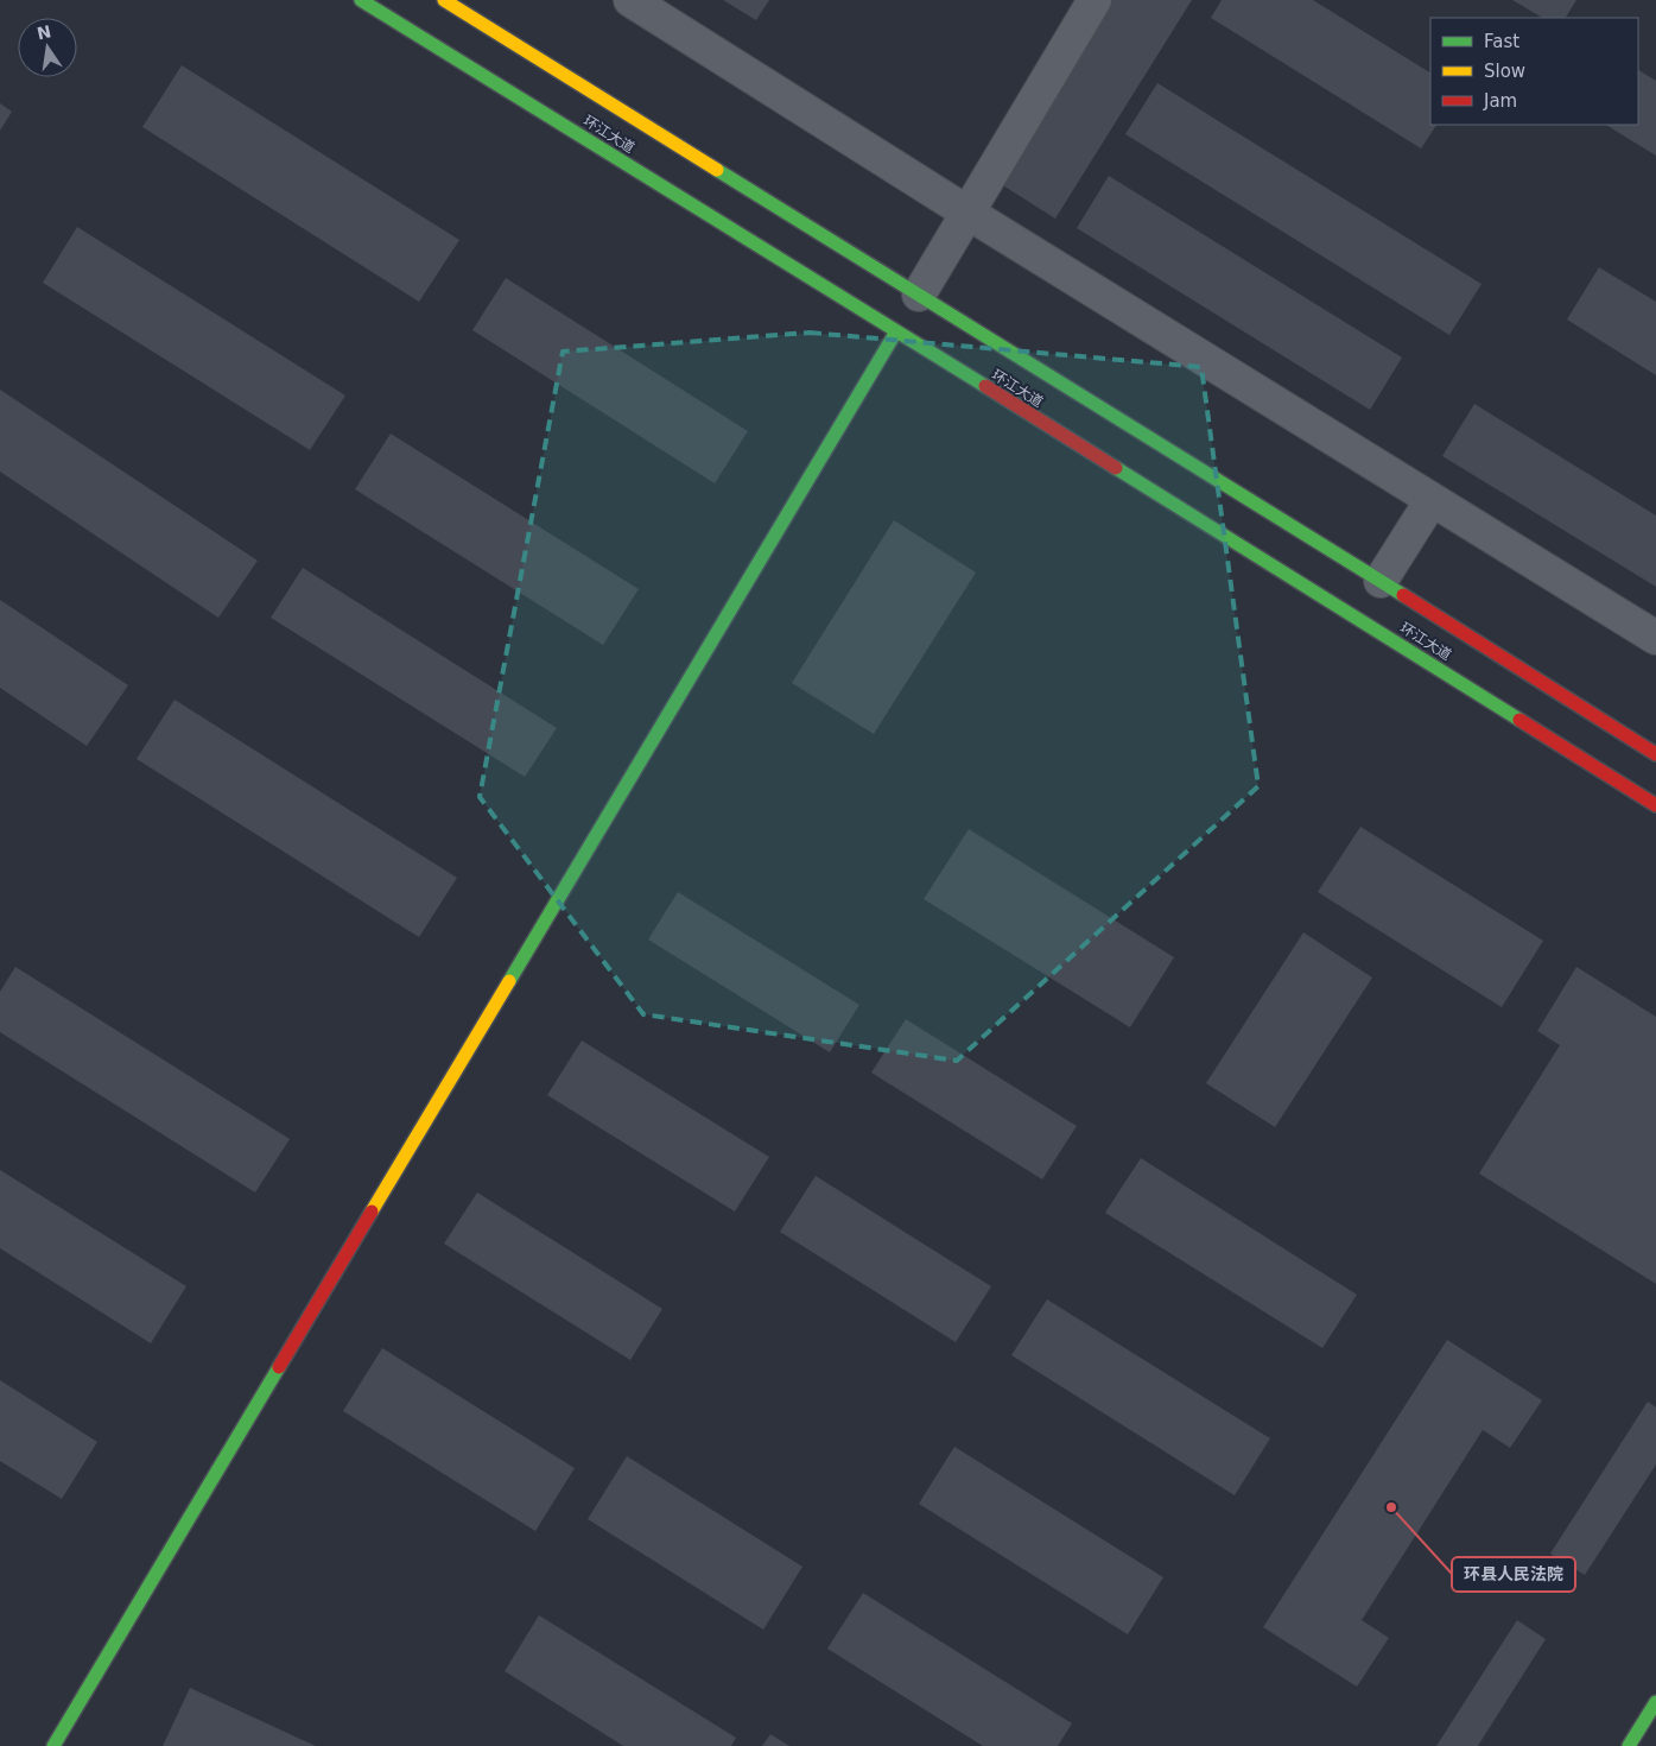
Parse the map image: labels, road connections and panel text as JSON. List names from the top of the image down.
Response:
{
  "streets": {
    "main road": ["环江大道"]
  },
  "places": ["环县人民法院"],
  "legend": ["Fast", "Slow", "Jam"],
  "north": "top"
}
